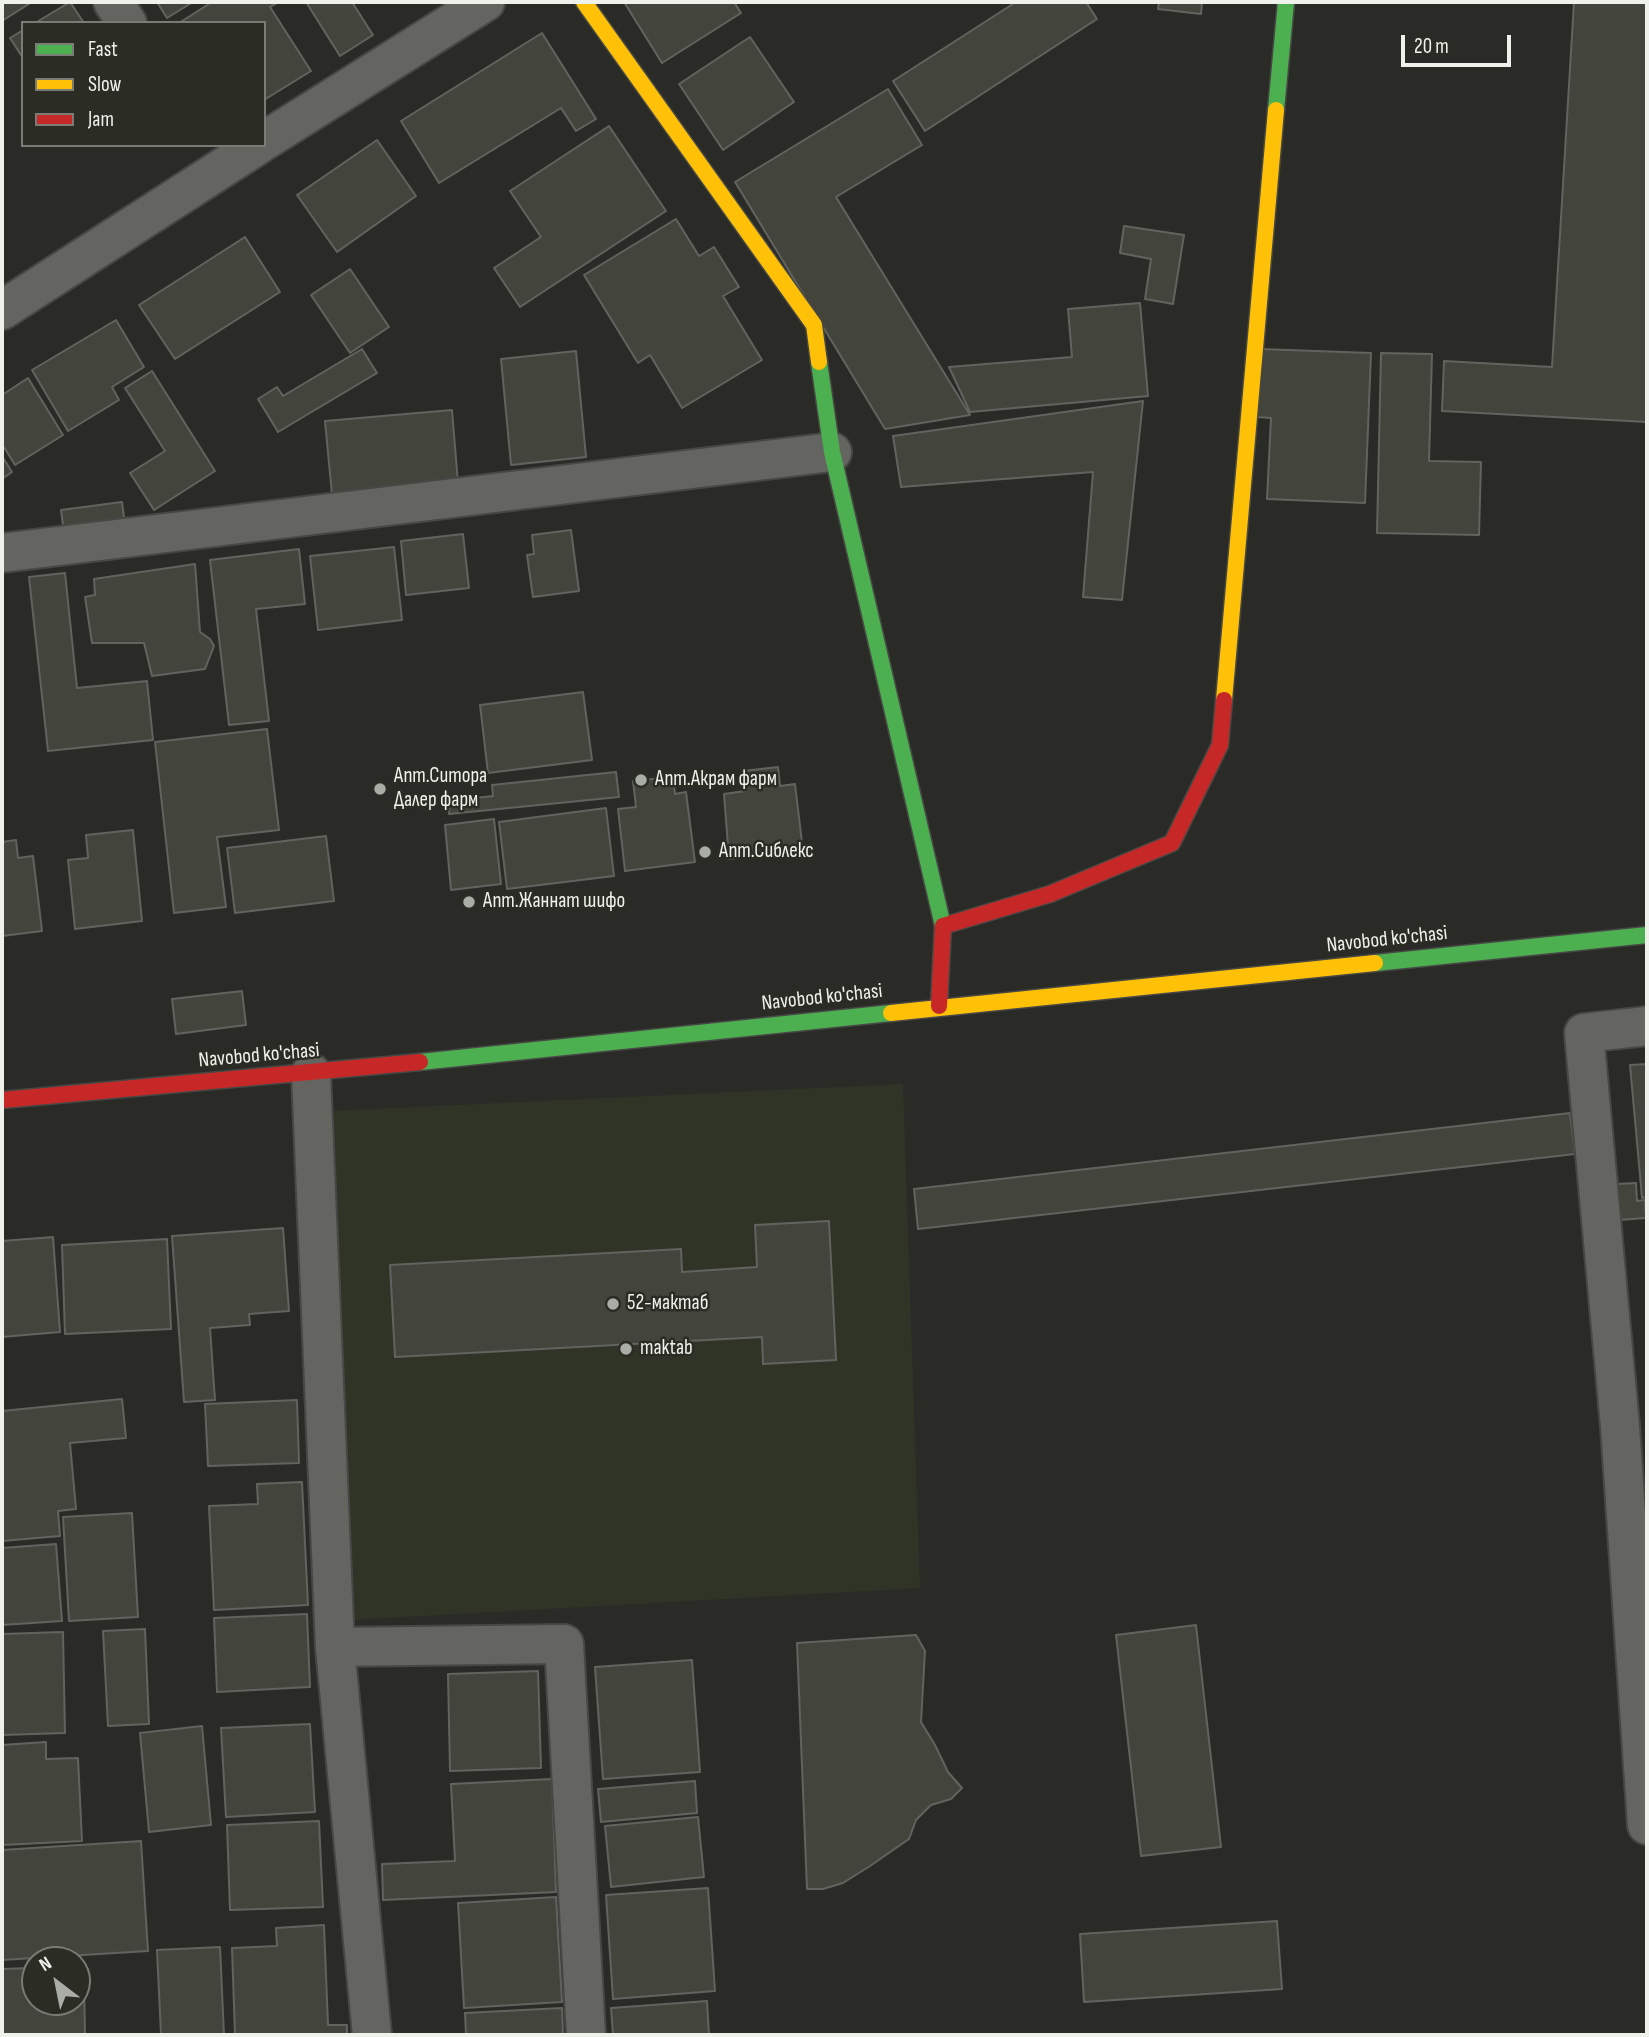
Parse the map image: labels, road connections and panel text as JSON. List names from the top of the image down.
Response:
{
  "streets": {
    "street": ["Navobod ko'chasi"]
  },
  "places": [
    "Апт.Акрам фарм",
    "Апт.Ситора Далер фарм",
    "Апт.Сиблекс",
    "Апт.Жаннат шифо",
    "52-мактаб",
    "maktab"
  ],
  "legend": ["Fast", "Slow", "Jam"],
  "scale_bar": "20 m",
  "north": "top left"
}
